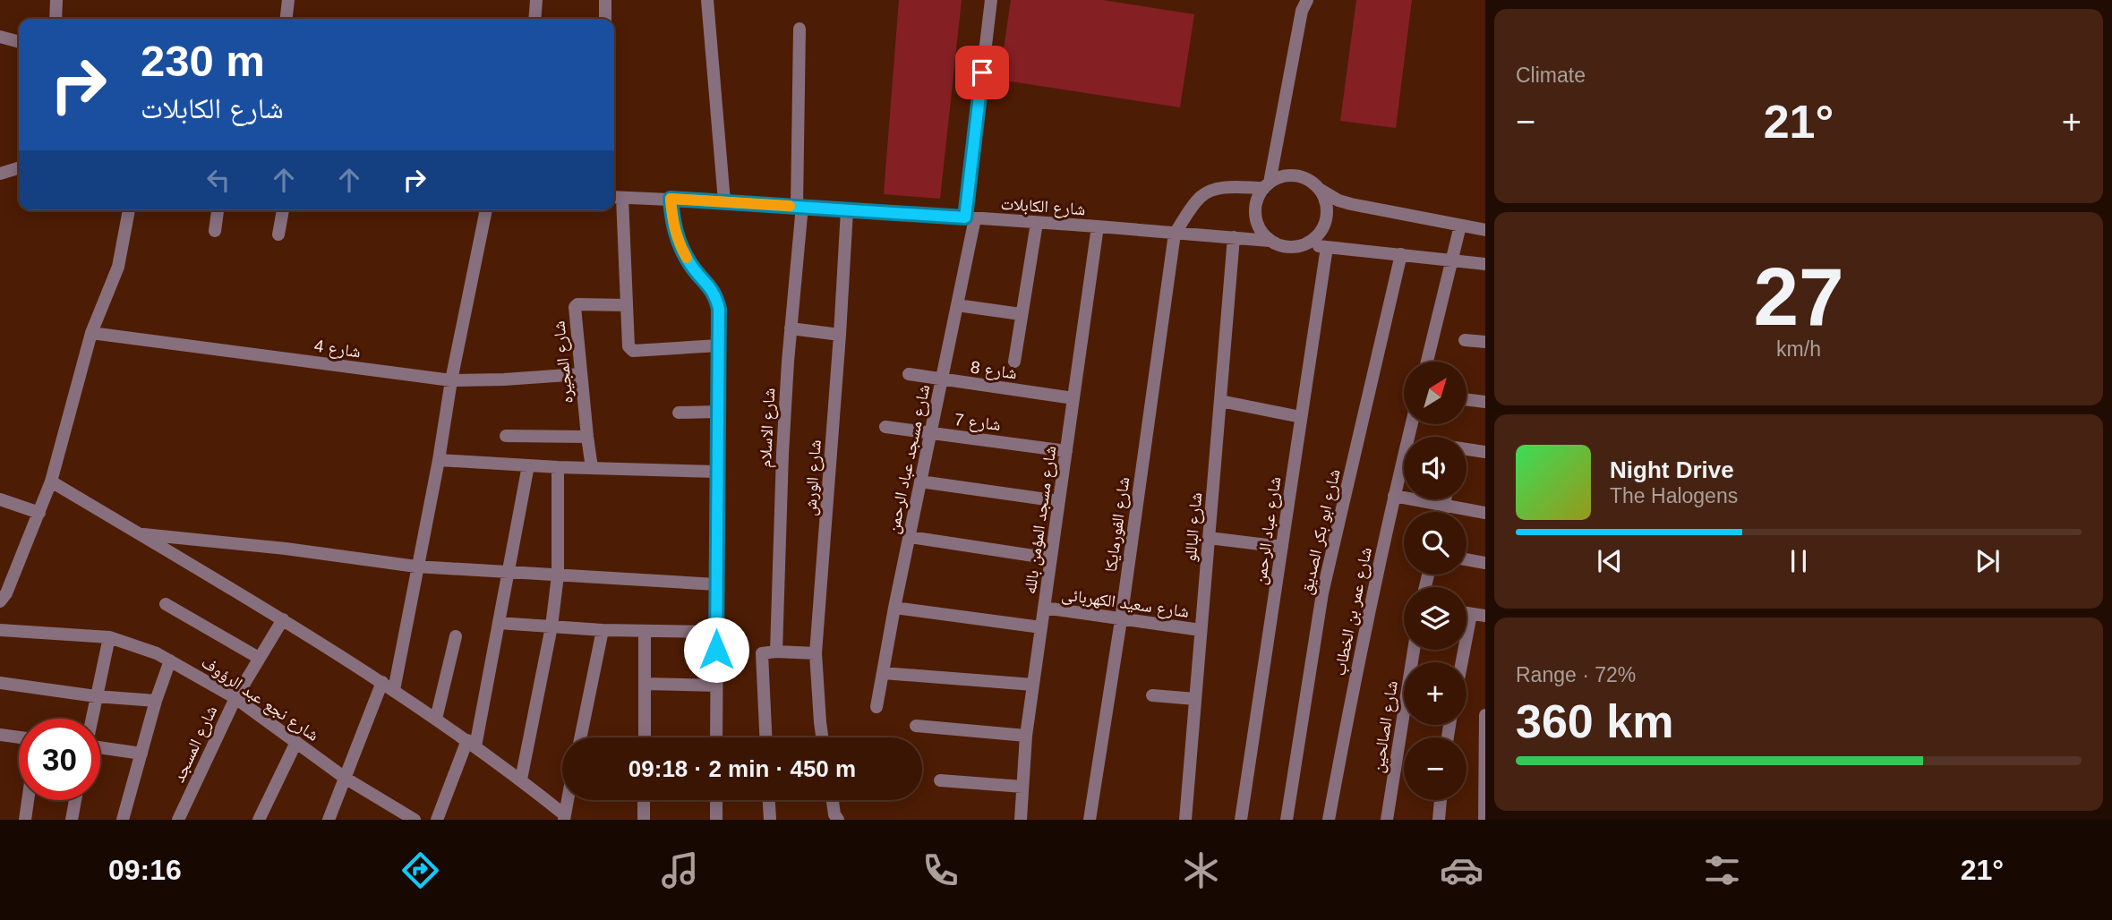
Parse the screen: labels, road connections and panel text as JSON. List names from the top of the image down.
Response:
{
  "streets": {
    "street": [
      "شارع الكابلات",
      "شارع 4",
      "شارع المجيره",
      "شارع 8",
      "شارع 7",
      "شارع الاسلام",
      "شارع مسجد عباد الرحمن",
      "شارع الورش",
      "شارع مسجد المؤمن بالله",
      "شارع الفورمايكا",
      "شارع الباللو",
      "شارع عباد الرحمن",
      "شارع ابو بكر الصديق",
      "شارع سعيد الكهربائى",
      "شارع عمر بن الخطاب",
      "شارع نجع عبد الرؤوف",
      "شارع الصالحين",
      "شارع المسجد"
    ]
  },
  "crossings": [
    ["شارع الكابلات", "شارع الاسلام"],
    ["شارع الكابلات", "شارع مسجد عباد الرحمن"],
    ["شارع الكابلات", "شارع الورش"],
    ["شارع الكابلات", "شارع مسجد المؤمن بالله"],
    ["شارع الكابلات", "شارع الفورمايكا"],
    ["شارع الكابلات", "شارع الباللو"],
    ["شارع 4", "شارع المجيره"],
    ["شارع 8", "شارع مسجد عباد الرحمن"],
    ["شارع 8", "شارع مسجد المؤمن بالله"],
    ["شارع 7", "شارع مسجد عباد الرحمن"],
    ["شارع 7", "شارع مسجد المؤمن بالله"],
    ["شارع مسجد المؤمن بالله", "شارع سعيد الكهربائى"],
    ["شارع الفورمايكا", "شارع سعيد الكهربائى"],
    ["شارع الباللو", "شارع سعيد الكهربائى"],
    ["شارع نجع عبد الرؤوف", "شارع المسجد"]
  ],
  "north": "top right",
  "page": {
    "tile": [
      "Climate",
      ["27", "km/h"],
      ["Range · 72%", "360 km"]
    ],
    "turn": ["230 m", "شارع الكابلات"],
    "heat": ["−", "21°", "+"],
    "map_buttons": ["+", "−"],
    "song": ["Night Drive", "The Halogens"],
    "limit": "30",
    "trip": "09:18 · 2 min · 450 m",
    "tabs": ["09:16", "21°"]
  }
}
